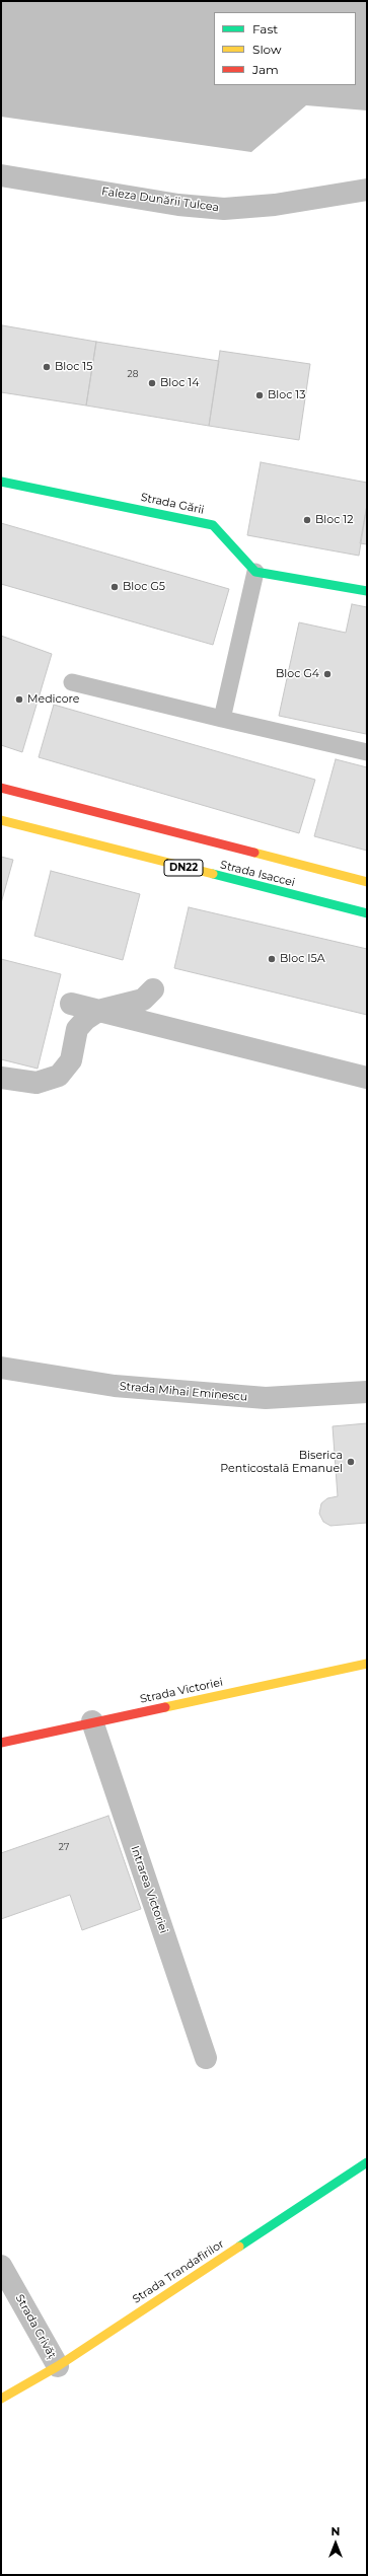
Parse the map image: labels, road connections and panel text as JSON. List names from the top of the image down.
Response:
{
  "streets": {
    "street": [
      "Faleza Dunării Tulcea",
      "Strada Gării",
      "DN22",
      "Strada Isaccei",
      "Strada Mihai Eminescu",
      "Strada Victoriei",
      "Intrarea Victoriei",
      "Strada Trandafirilor",
      "Strada Crivăț"
    ]
  },
  "crossings": [
    ["Strada Victoriei", "Intrarea Victoriei"],
    ["Strada Trandafirilor", "Strada Crivăț"]
  ],
  "places": [
    "Bloc 15",
    "Bloc 14",
    "Bloc 13",
    "Bloc 12",
    "Bloc G5",
    "Bloc G4",
    "Medicore",
    "Bloc I5A",
    "Biserica Penticostală Emanuel"
  ],
  "house_numbers": ["28", "27"],
  "legend": ["Fast", "Slow", "Jam"],
  "north": "top"
}
